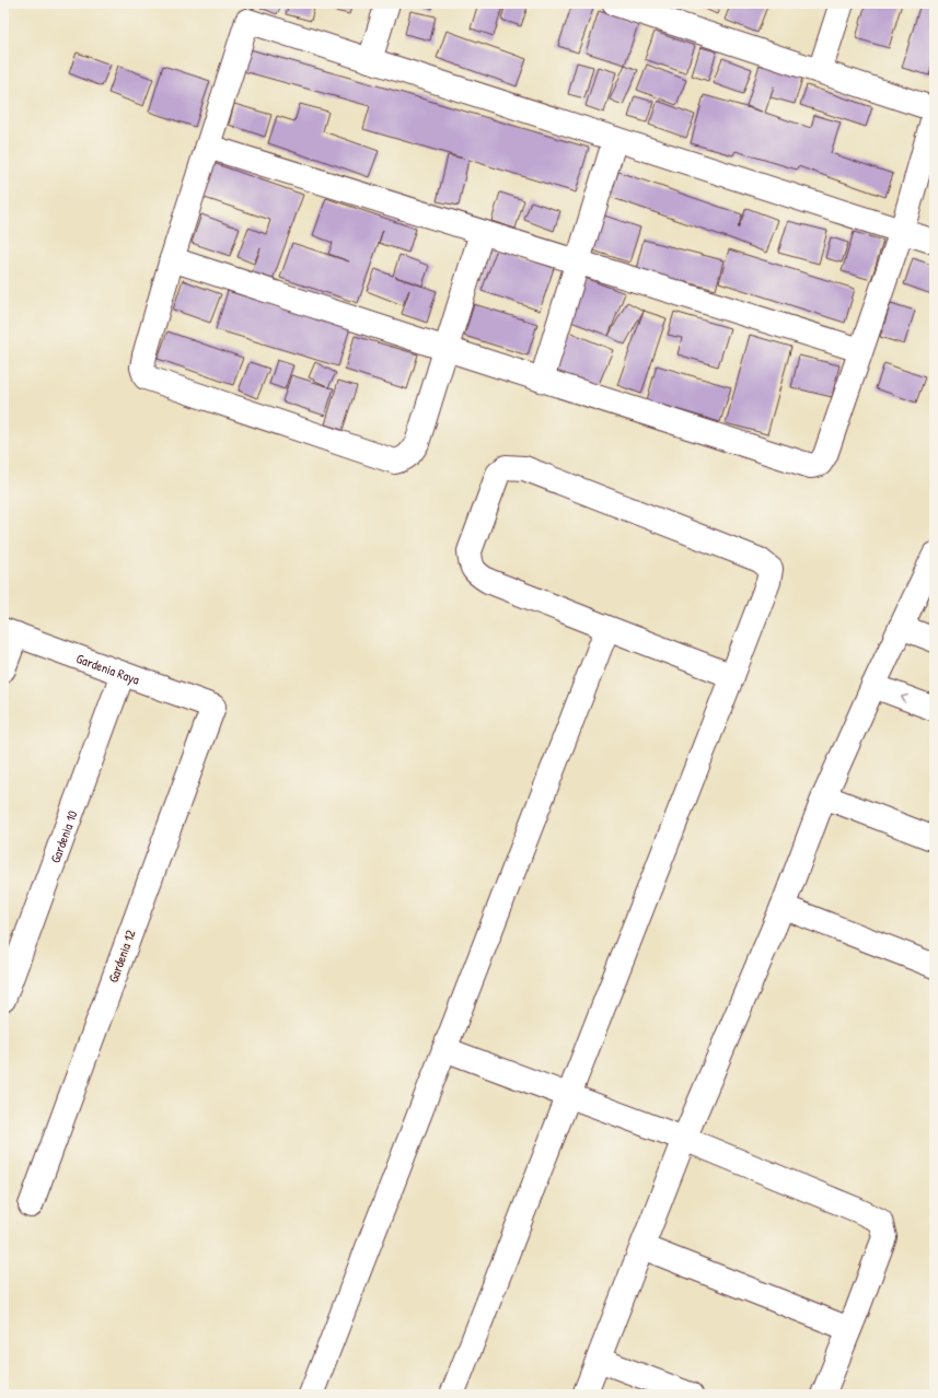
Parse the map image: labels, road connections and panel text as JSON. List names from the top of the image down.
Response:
{
  "streets": {
    "street": ["Gardenia Raya", "Gardenia 10", "Gardenia 12"]
  },
  "crossings": [
    ["Gardenia Raya", "Gardenia 10"],
    ["Gardenia Raya", "Gardenia 12"]
  ]
}
